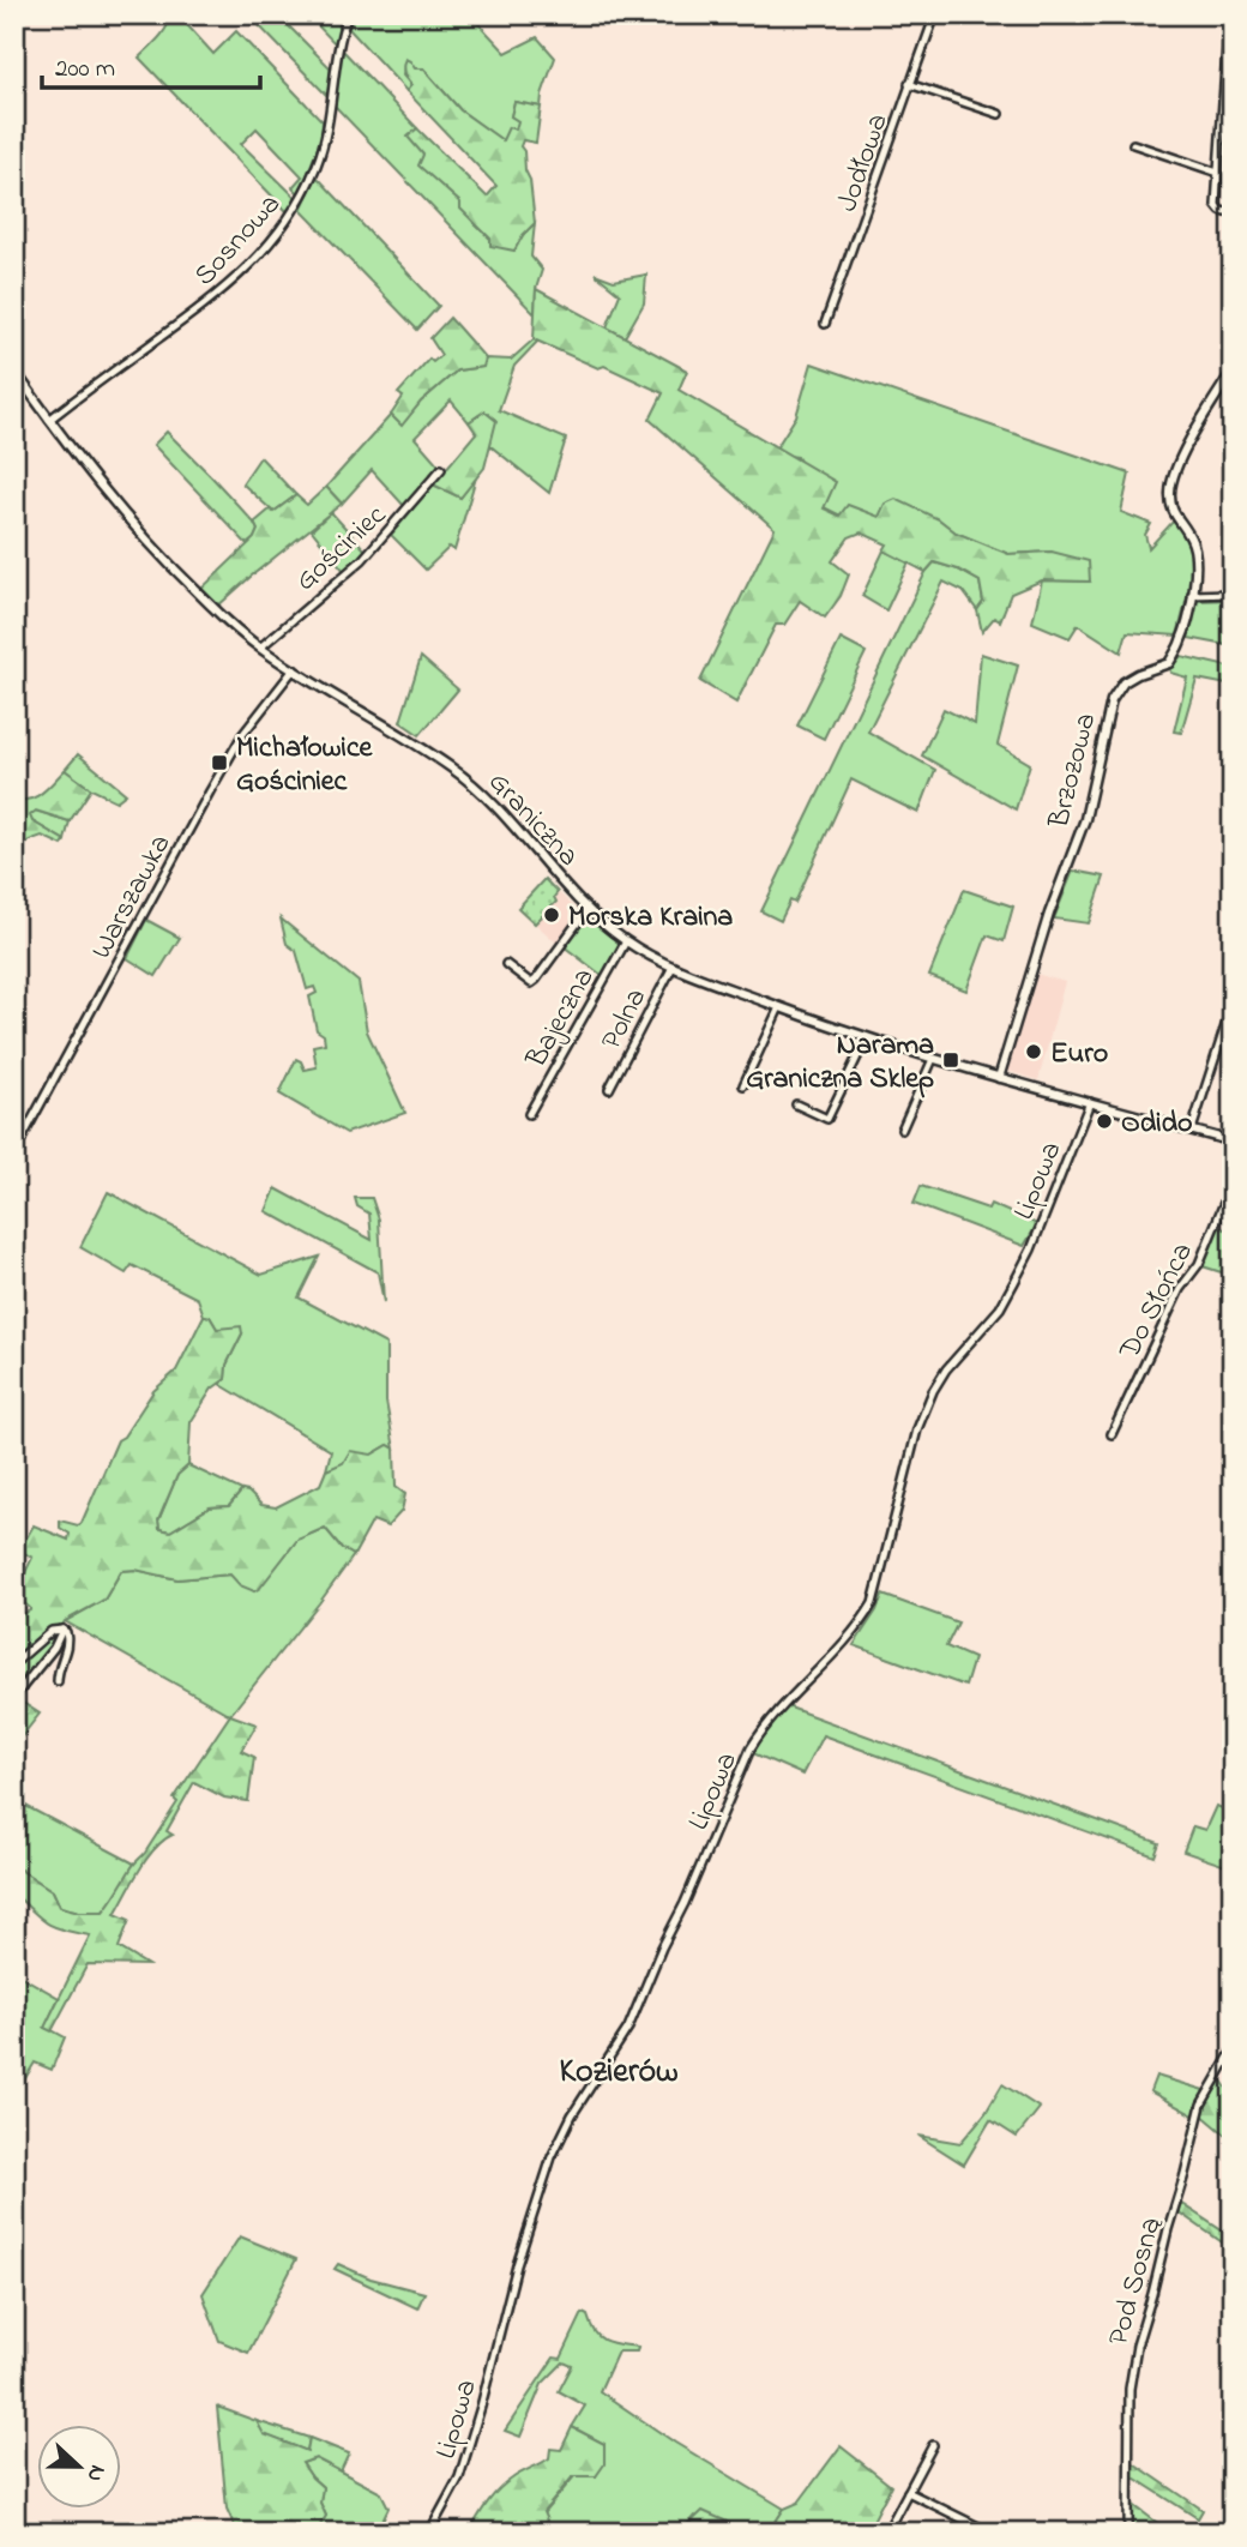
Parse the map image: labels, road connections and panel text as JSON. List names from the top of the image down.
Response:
{
  "streets": {
    "street": [
      "Jodłowa",
      "Sosnowa",
      "Gościniec",
      "Brzozowa",
      "Graniczna",
      "Warszawka",
      "Bajeczna",
      "Polna",
      "Lipowa",
      "Do Słońca",
      "Pod Sosną"
    ]
  },
  "crossings": [
    ["Sosnowa", "Graniczna"],
    ["Gościniec", "Graniczna"],
    ["Brzozowa", "Graniczna"],
    ["Graniczna", "Warszawka"],
    ["Graniczna", "Bajeczna"],
    ["Graniczna", "Polna"],
    ["Graniczna", "Lipowa"]
  ],
  "districts": ["Kozierów"],
  "places": {
    "transit": ["Michałowice Gościniec", "Narama Graniczna Sklep"],
    "other": ["Morska Kraina", "Euro", "Odido"]
  },
  "scale_bar": "200 m",
  "north": "right"
}
